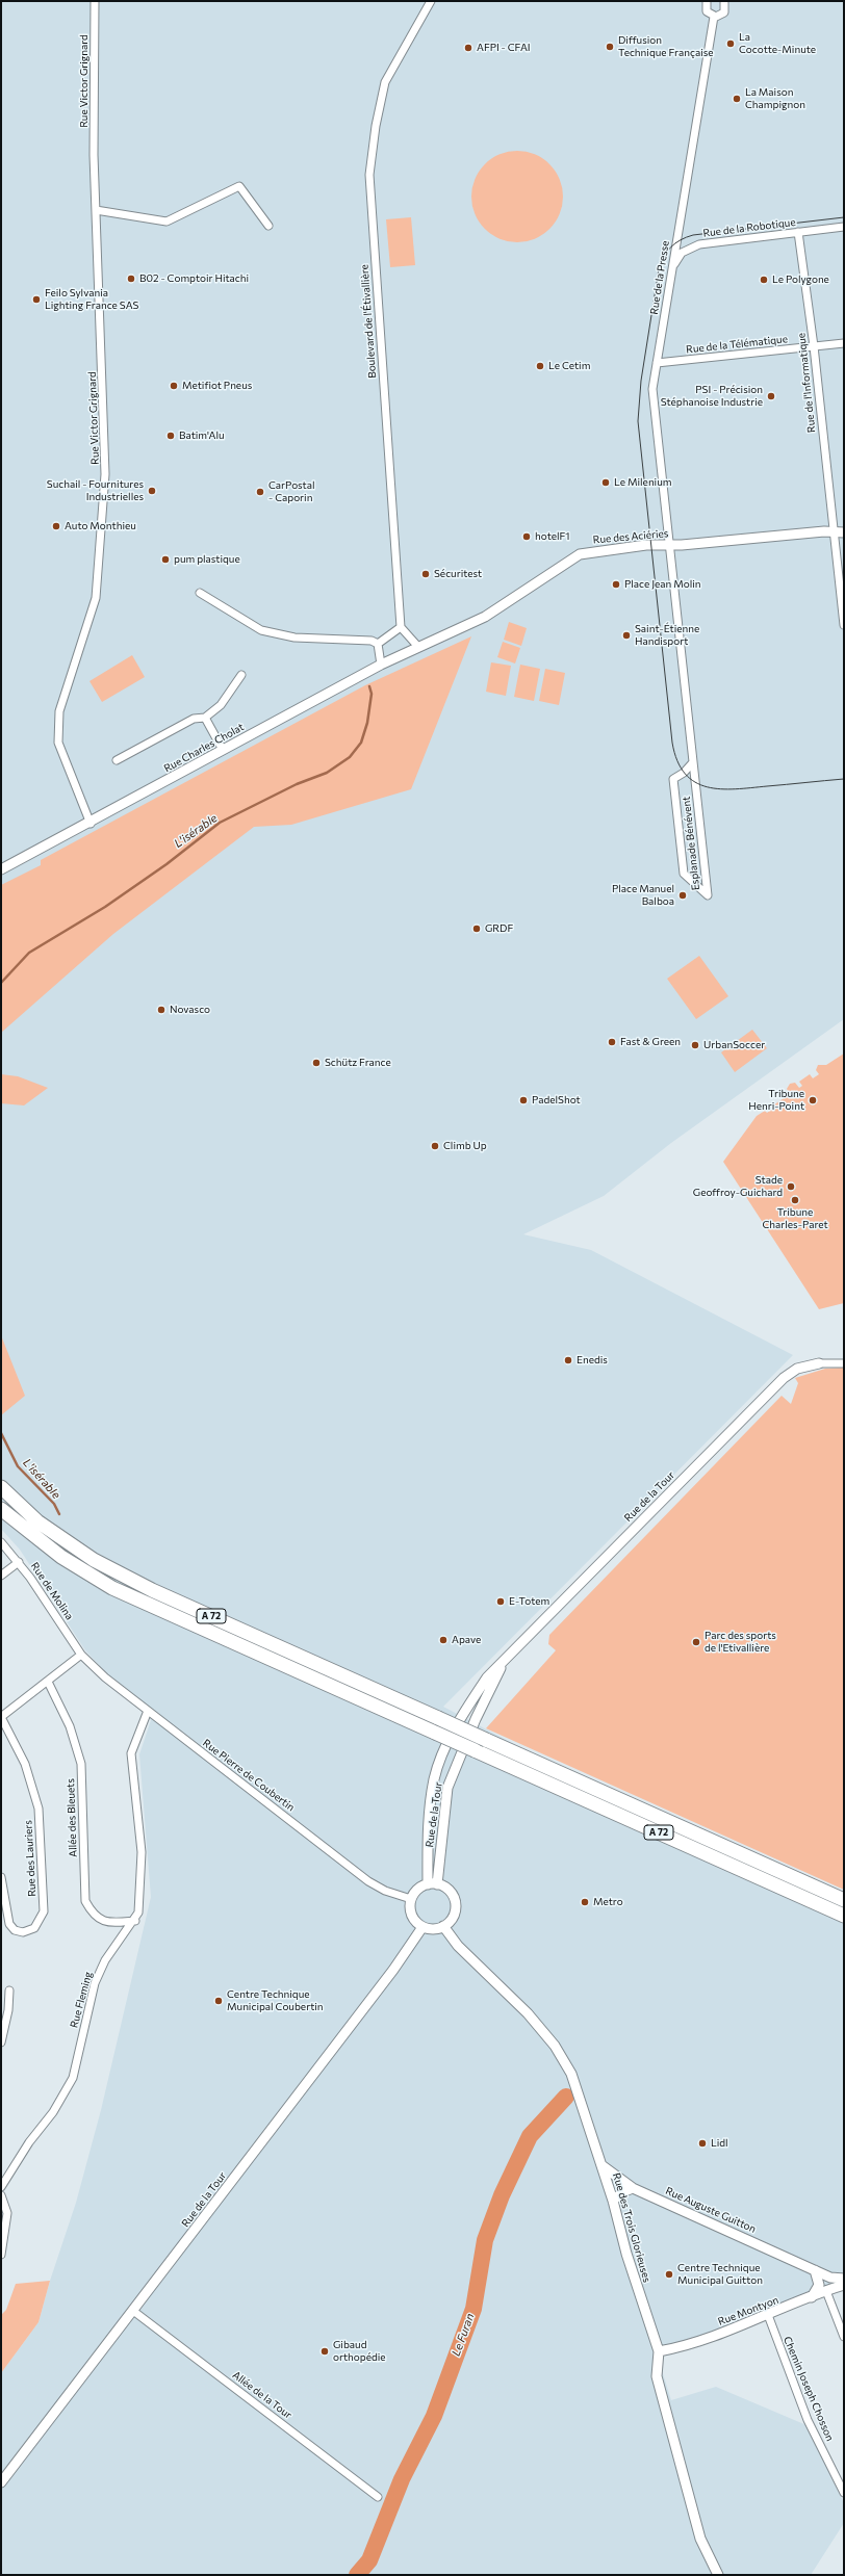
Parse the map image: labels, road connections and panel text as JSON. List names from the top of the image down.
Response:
{
  "streets": {
    "highway": ["A 72"],
    "street": [
      "Rue Victor Grignard",
      "Rue de la Robotique",
      "Rue de la Presse",
      "Boulevard de l'Étivallière",
      "Rue de la Télématique",
      "Rue de l'Informatique",
      "Rue des Aciéries",
      "Rue Charles Cholat",
      "Esplanade Bénévent",
      "Rue de la Tour",
      "Rue de Molina",
      "Rue Pierre de Coubertin",
      "Allée des Bleuets",
      "Rue des Lauriers",
      "Rue Fleming",
      "Rue Auguste Guitton",
      "Rue des Trois Glorieuses",
      "Rue Montyon",
      "Chemin Joseph Chosson",
      "Allée de la Tour"
    ]
  },
  "crossings": [
    ["Rue Victor Grignard", "Rue Charles Cholat"],
    ["Rue de la Robotique", "Rue de la Presse"],
    ["Rue de la Robotique", "Rue de l'Informatique"],
    ["Rue de la Presse", "Rue de la Télématique"],
    ["Rue de la Presse", "Rue des Aciéries"],
    ["Rue de la Presse", "Esplanade Bénévent"],
    ["Rue de la Télématique", "Rue de l'Informatique"],
    ["Rue de l'Informatique", "Rue des Aciéries"],
    ["Rue des Aciéries", "Rue Charles Cholat"],
    ["Rue des Aciéries", "Esplanade Bénévent"],
    ["Rue de la Tour", "Rue Pierre de Coubertin"],
    ["Rue de la Tour", "Rue des Trois Glorieuses"],
    ["Rue de la Tour", "Allée de la Tour"],
    ["Rue de Molina", "Rue Pierre de Coubertin"],
    ["Rue Pierre de Coubertin", "Rue Fleming"],
    ["Rue Pierre de Coubertin", "Rue des Trois Glorieuses"],
    ["Allée des Bleuets", "Rue Fleming"],
    ["Rue Auguste Guitton", "Rue des Trois Glorieuses"],
    ["Rue des Trois Glorieuses", "Rue Montyon"],
    ["Rue Montyon", "Chemin Joseph Chosson"]
  ],
  "water": ["L'isérable", "Le Furan"],
  "places": [
    "La Cocotte-Minute",
    "Diffusion Technique Française",
    "AFPI - CFAI",
    "La Maison Champignon",
    "B02 - Comptoir Hitachi",
    "Le Polygone",
    "Feilo Sylvania Lighting France SAS",
    "Le Cetim",
    "Metifiot Pneus",
    "PSI - Précision Stéphanoise Industrie",
    "Batim'Alu",
    "Le Milenium",
    "Suchail - Fournitures Industrielles",
    "CarPostal - Caporin",
    "Auto Monthieu",
    "hotelF1",
    "pum plastique",
    "Sécuritest",
    "Place Jean Molin",
    "Saint-Étienne Handisport",
    "Place Manuel Balboa",
    "GRDF",
    "Novasco",
    "Fast & Green",
    "UrbanSoccer",
    "Schütz France",
    "PadelShot",
    "Tribune Henri-Point",
    "Climb Up",
    "Stade Geoffroy-Guichard",
    "Tribune Charles-Paret",
    "Enedis",
    "E-Totem",
    "Apave",
    "Parc des sports de l'Etivallière",
    "Metro",
    "Centre Technique Municipal Coubertin",
    "Lidl",
    "Centre Technique Municipal Guitton",
    "Gibaud orthopédie"
  ]
}
